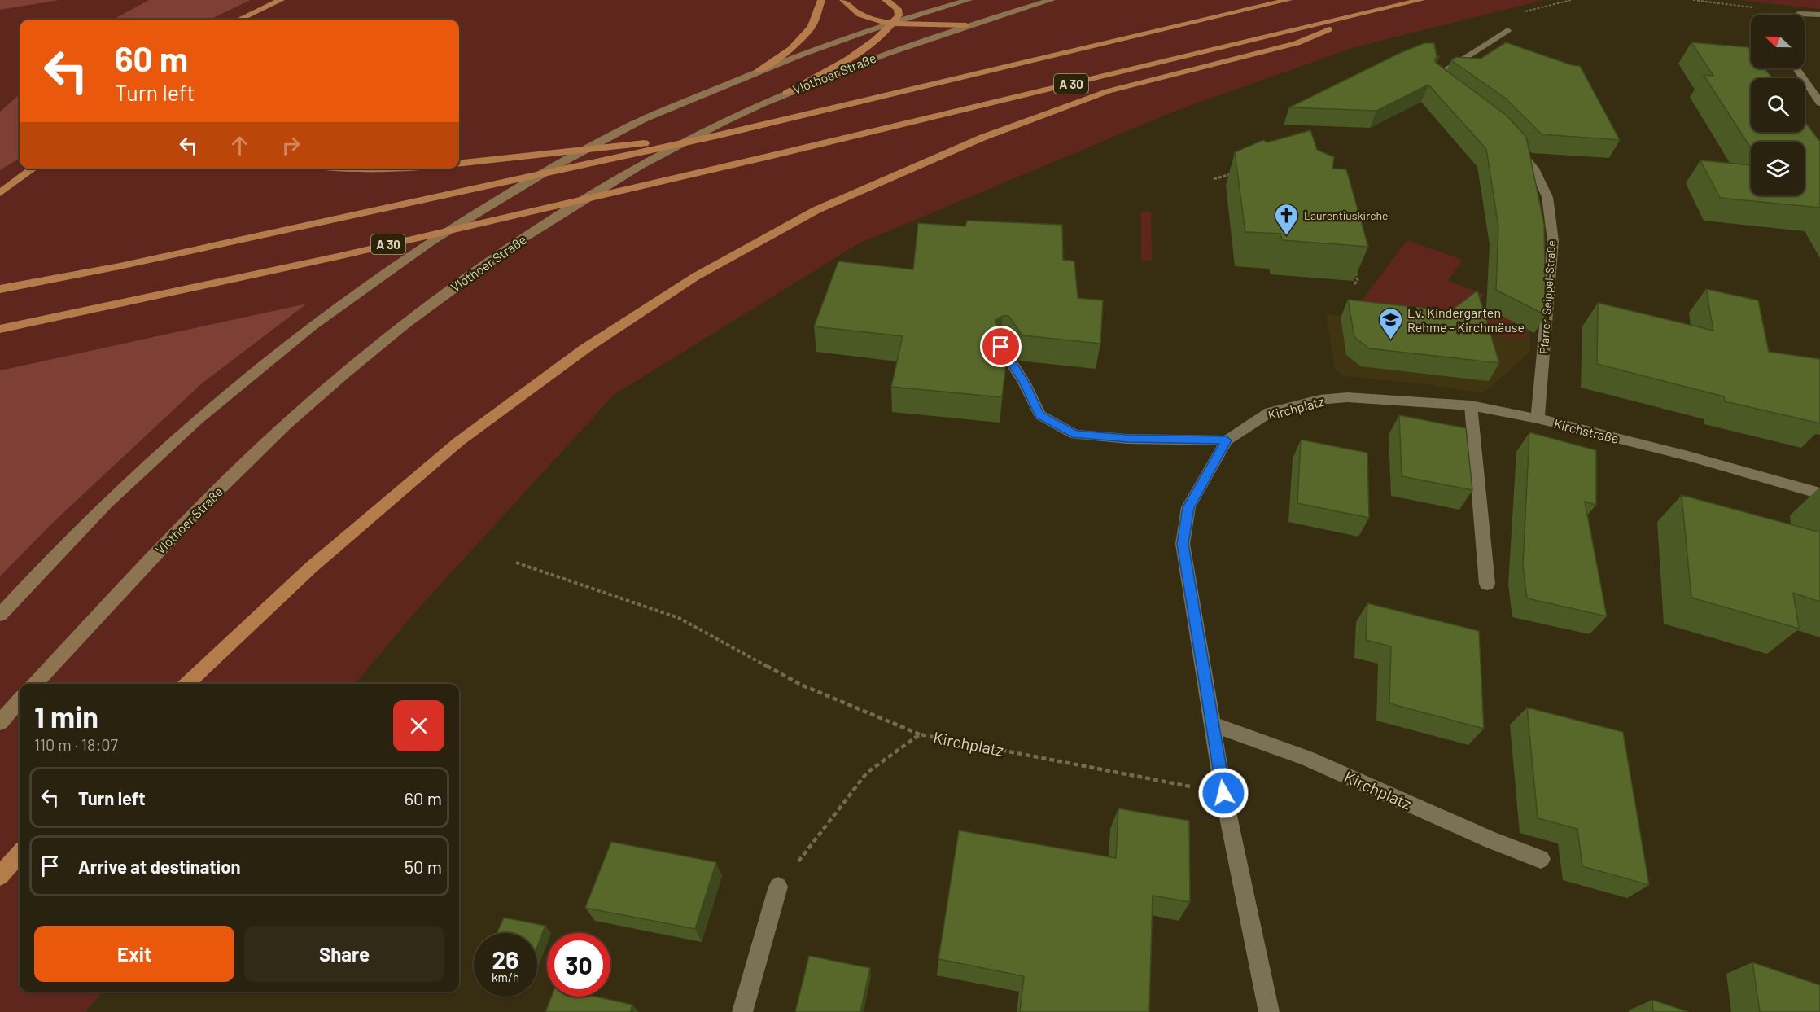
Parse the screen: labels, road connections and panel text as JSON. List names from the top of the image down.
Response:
{
  "streets": {
    "highway": ["A 30"],
    "main road": ["Vlothoer Straße"],
    "street": ["Pfarrer-Seippel-Straße", "Kirchplatz", "Kirchstraße"]
  },
  "crossings": [
    ["Pfarrer-Seippel-Straße", "Kirchstraße"],
    ["Kirchplatz", "Kirchstraße"]
  ],
  "places": {
    "church": ["Laurentiuskirche"],
    "school or university": ["Ev. Kindergarten Rehme - Kirchmäuse"]
  },
  "north": "left",
  "page": {
    "turn": ["60 m", "Turn left"],
    "heading": ["1 min", "110 m · 18:07"],
    "list": [
      {
        "name": "Turn left",
        "value": "60 m"
      },
      {
        "name": "Arrive at destination",
        "value": "50 m"
      }
    ],
    "buttons": ["Exit", "Share"],
    "speed": "26 km/h",
    "limit": "30"
  }
}
